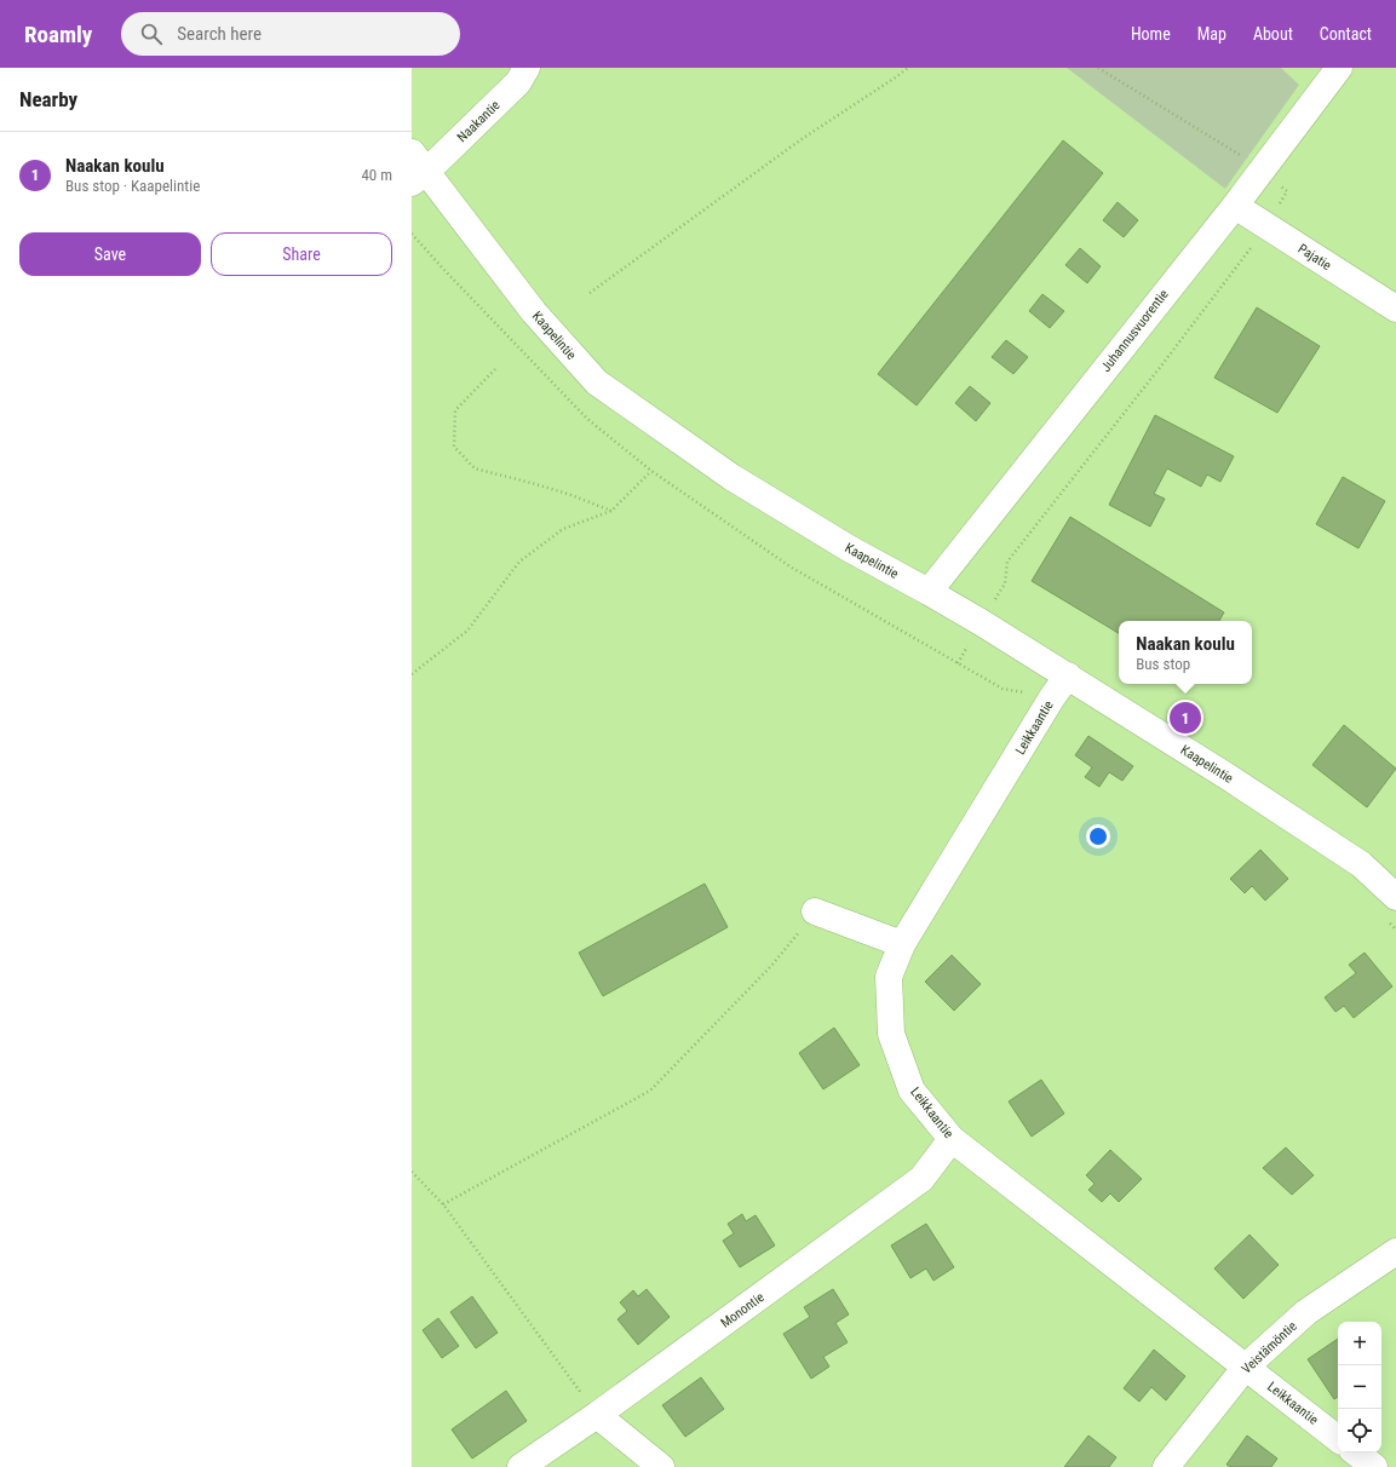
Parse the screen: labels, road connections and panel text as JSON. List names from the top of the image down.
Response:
{
  "streets": {
    "street": [
      "Naakantie",
      "Pajatie",
      "Juhannusvuorentie",
      "Kaapelintie",
      "Leikkaantie",
      "Monontie",
      "Veistämöntie"
    ]
  },
  "crossings": [
    ["Naakantie", "Kaapelintie"],
    ["Pajatie", "Juhannusvuorentie"],
    ["Juhannusvuorentie", "Kaapelintie"],
    ["Kaapelintie", "Leikkaantie"],
    ["Leikkaantie", "Monontie"],
    ["Leikkaantie", "Veistämöntie"]
  ],
  "page": {
    "header": "Roamly",
    "search": "Search here",
    "nav": [
      "Home",
      "Map",
      "About",
      "Contact"
    ],
    "heading": "Nearby",
    "list": [
      {
        "mark": "1",
        "name": "Naakan koulu",
        "note": "Bus stop · Kaapelintie",
        "value": "40 m"
      }
    ],
    "buttons": ["Save", "Share"],
    "popup": ["Naakan koulu", "Bus stop"],
    "pins": "1",
    "map_buttons": ["+", "−"]
  }
}
